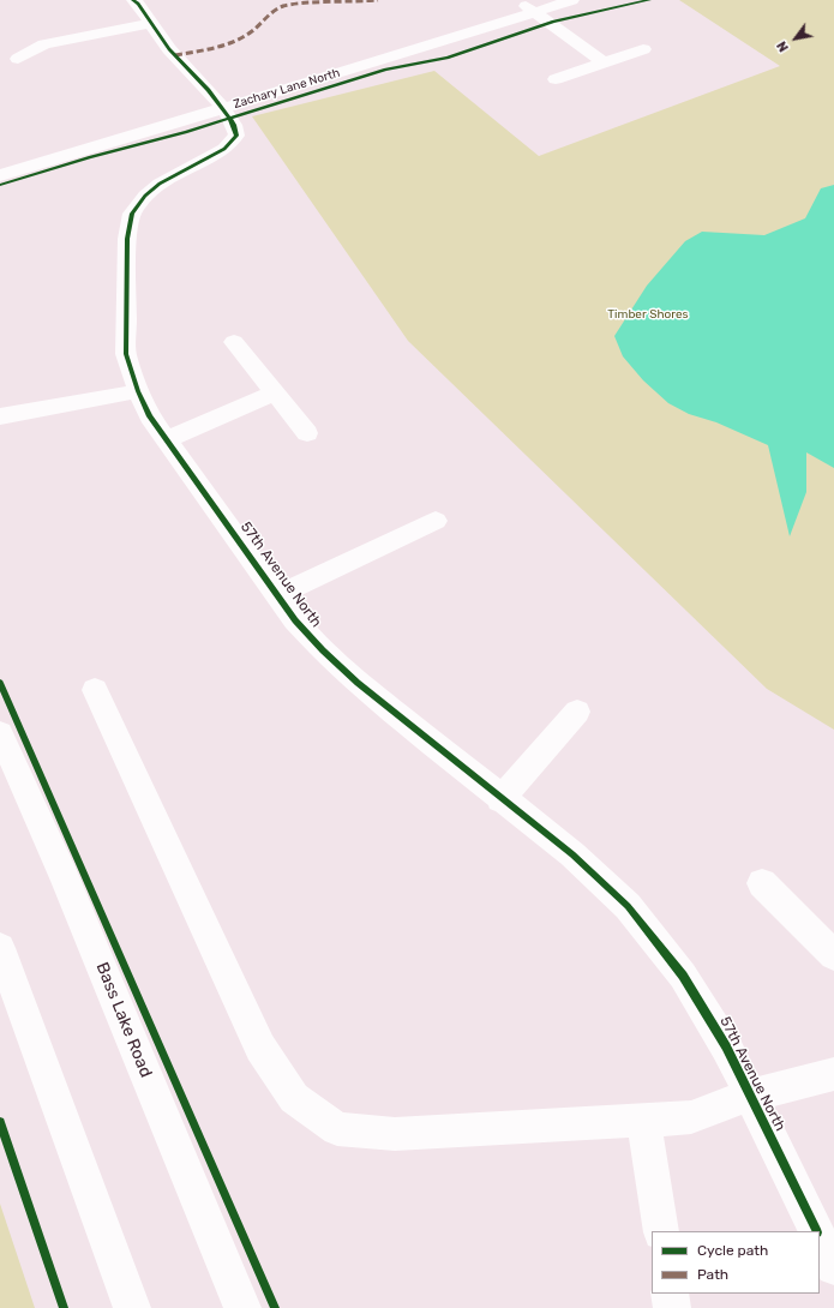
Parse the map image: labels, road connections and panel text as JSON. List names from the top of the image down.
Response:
{
  "streets": {
    "street": ["Zachary Lane North", "57th Avenue North", "Bass Lake Road"]
  },
  "crossings": [
    ["Zachary Lane North", "57th Avenue North"]
  ],
  "parks": ["Timber Shores"],
  "legend": ["Cycle path", "Path"],
  "north": "bottom left"
}
